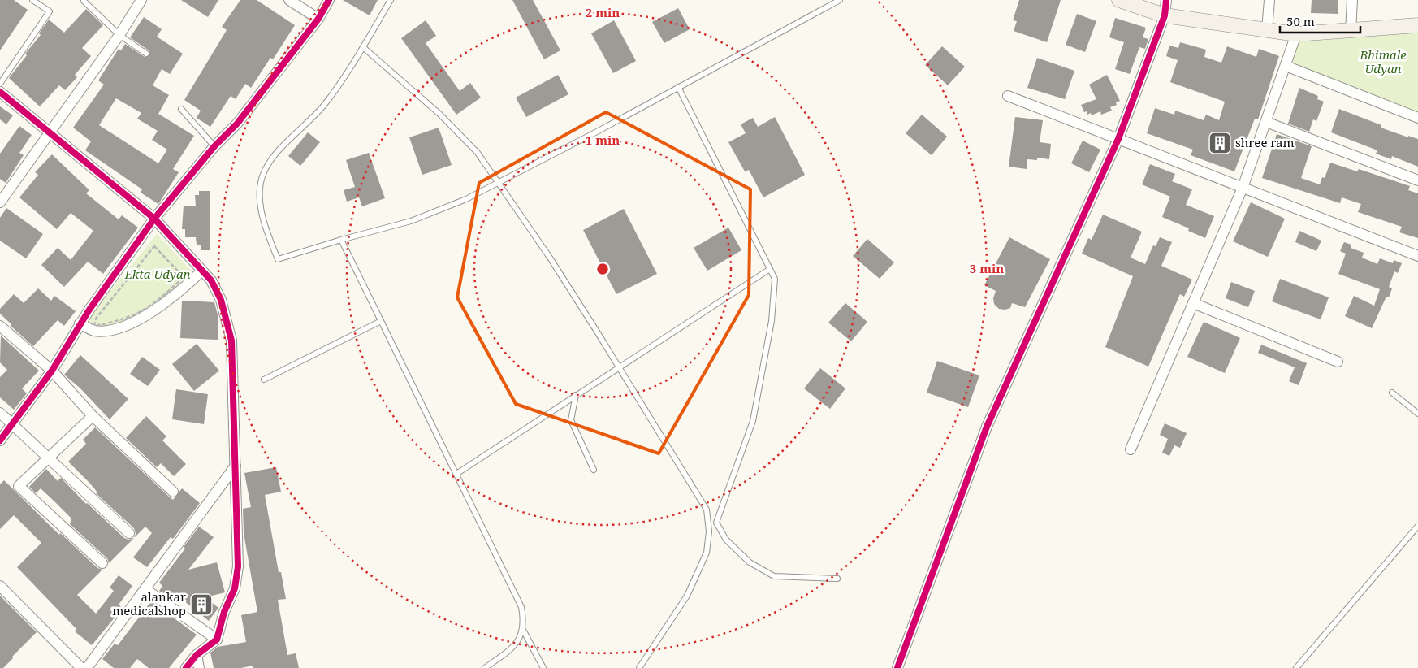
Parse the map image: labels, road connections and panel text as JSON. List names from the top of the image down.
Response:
{
  "parks": ["Bhimale Udyan", "Ekta Udyan"],
  "places": {
    "building": ["shree ram", "alankar medicalshop"]
  },
  "scale_bar": "50 m",
  "rings": ["2 min", "1 min", "3 min"]
}
